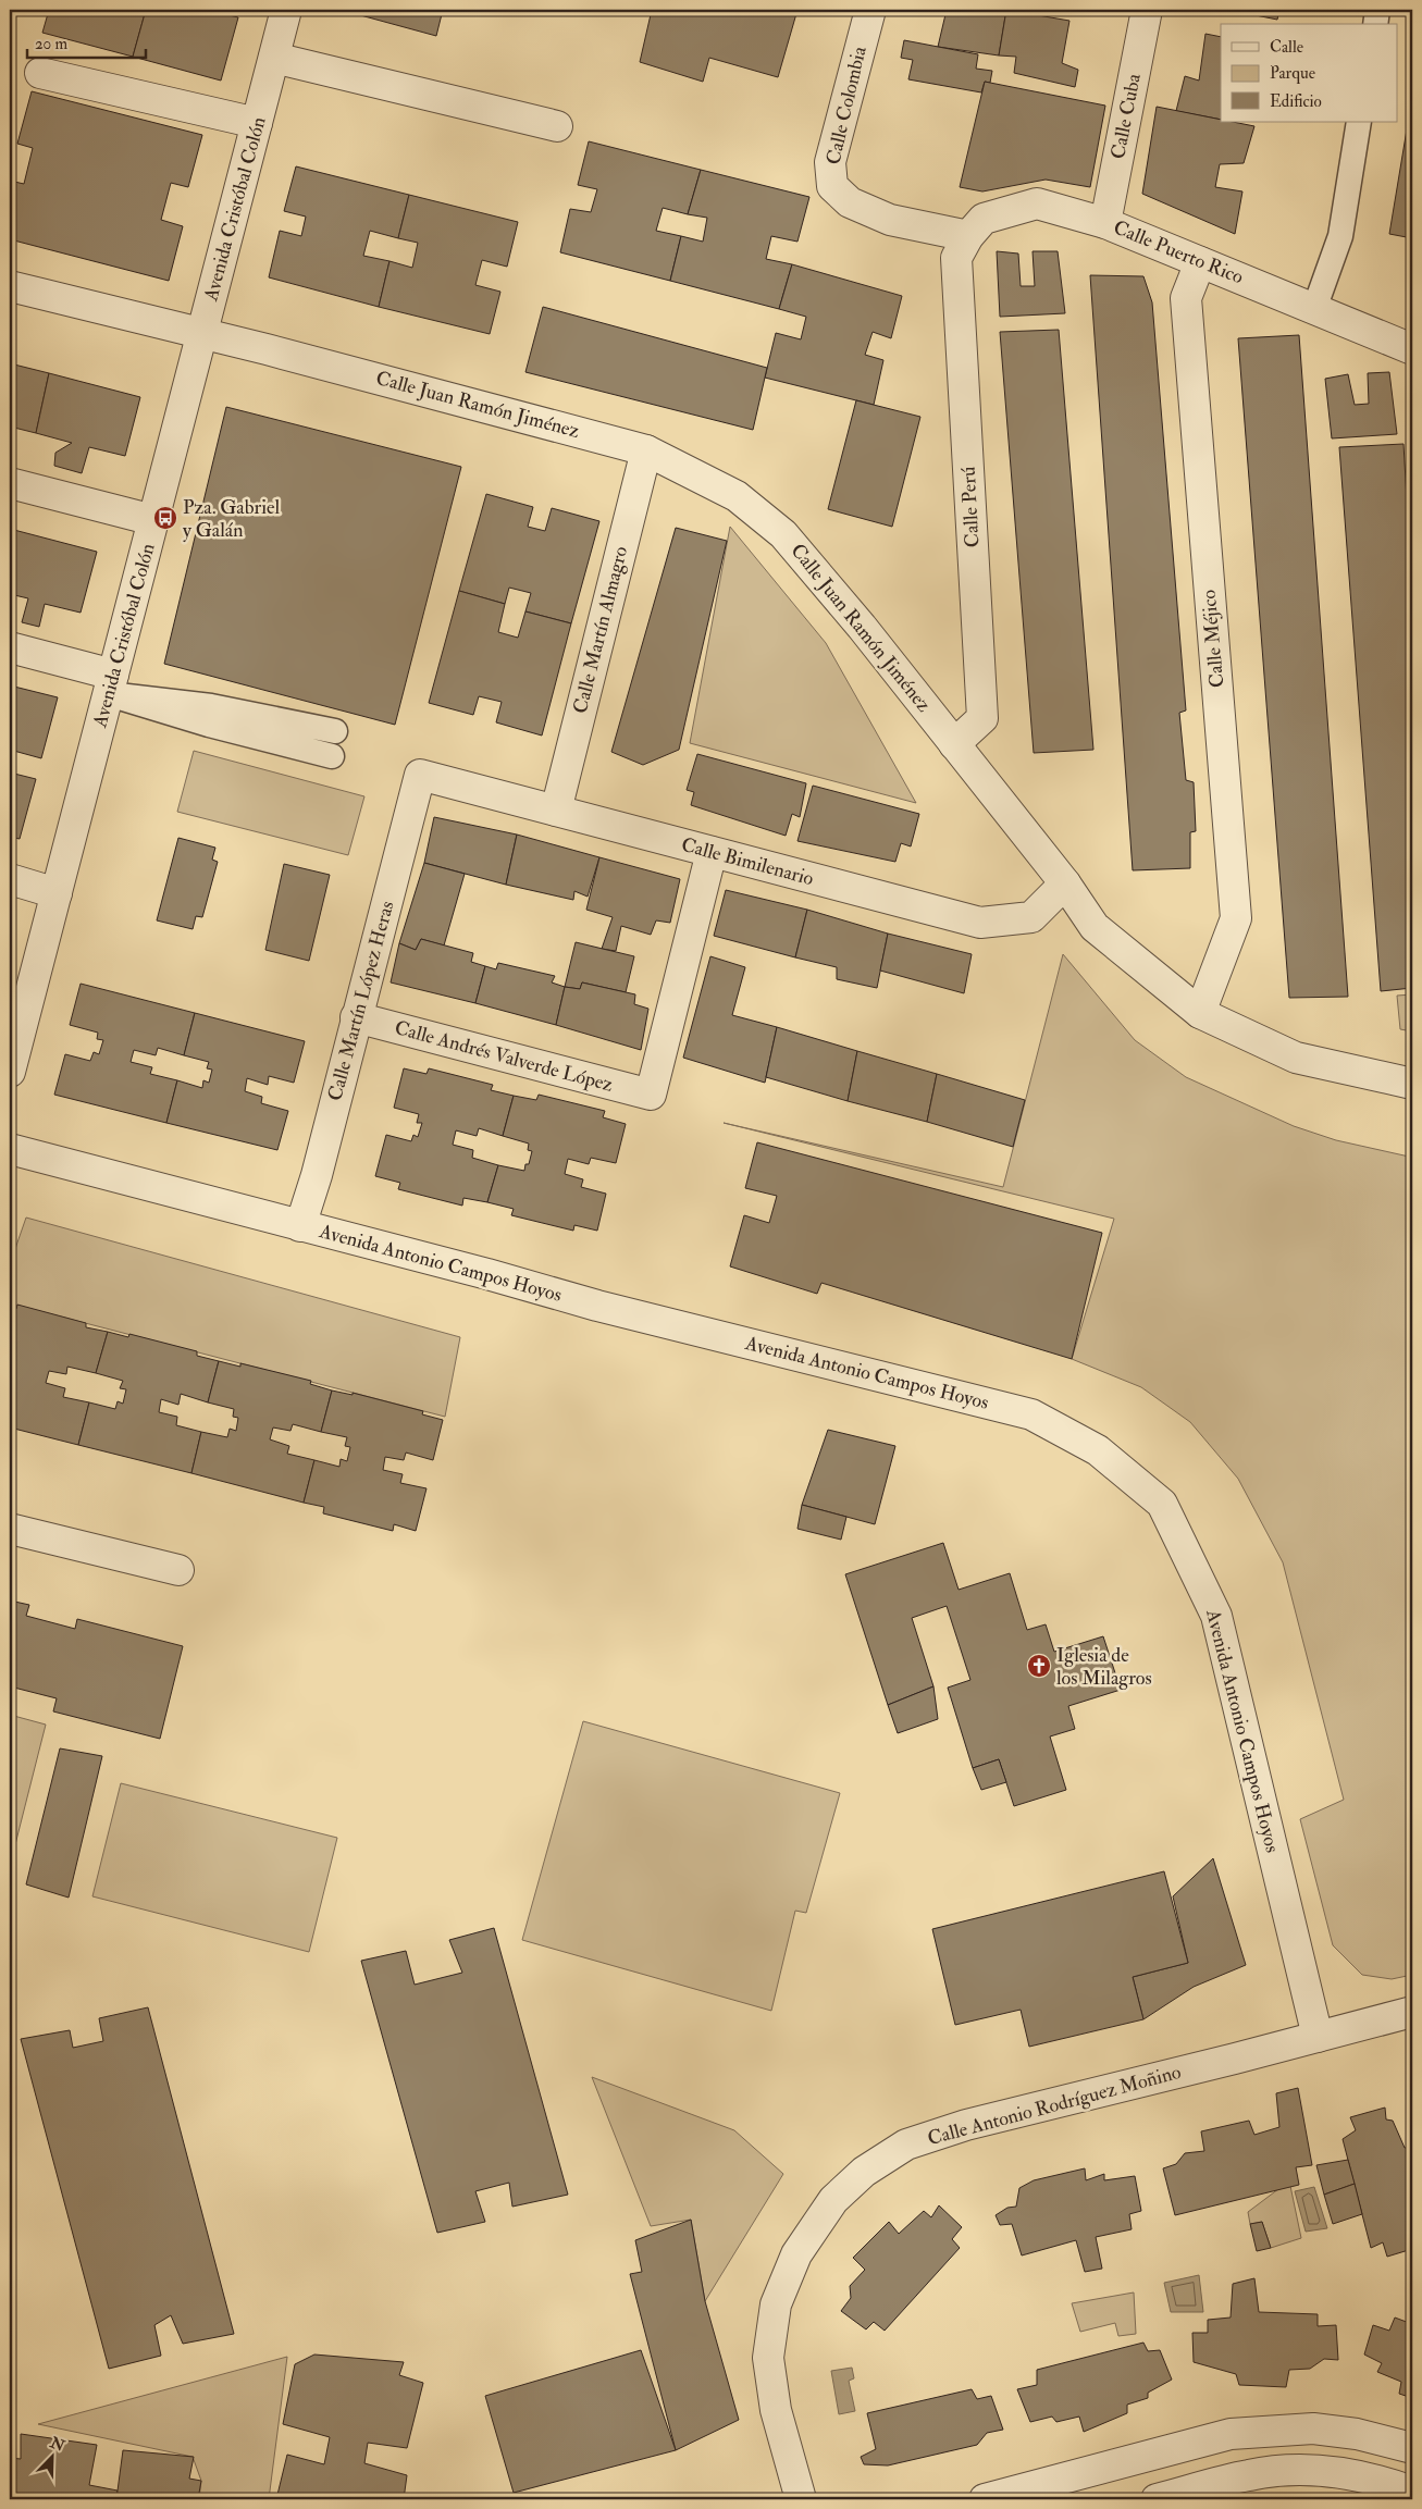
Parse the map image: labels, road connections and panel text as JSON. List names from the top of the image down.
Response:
{
  "streets": {
    "street": [
      "Calle Colombia",
      "Calle Cuba",
      "Avenida Cristóbal Colón",
      "Calle Puerto Rico",
      "Calle Juan Ramón Jiménez",
      "Calle Perú",
      "Calle Martín Almagro",
      "Calle Méjico",
      "Calle Bimilenario",
      "Calle Martín López Heras",
      "Calle Andrés Valverde López",
      "Avenida Antonio Campos Hoyos",
      "Calle Antonio Rodríguez Moñino"
    ]
  },
  "crossings": [
    ["Calle Colombia", "Calle Puerto Rico"],
    ["Calle Colombia", "Calle Perú"],
    ["Calle Cuba", "Calle Puerto Rico"],
    ["Avenida Cristóbal Colón", "Calle Juan Ramón Jiménez"],
    ["Calle Puerto Rico", "Calle Perú"],
    ["Calle Puerto Rico", "Calle Méjico"],
    ["Calle Juan Ramón Jiménez", "Calle Perú"],
    ["Calle Juan Ramón Jiménez", "Calle Martín Almagro"],
    ["Calle Juan Ramón Jiménez", "Calle Méjico"],
    ["Calle Juan Ramón Jiménez", "Calle Bimilenario"],
    ["Calle Martín Almagro", "Calle Bimilenario"],
    ["Calle Bimilenario", "Calle Martín López Heras"],
    ["Calle Bimilenario", "Calle Andrés Valverde López"],
    ["Calle Martín López Heras", "Calle Andrés Valverde López"],
    ["Calle Martín López Heras", "Avenida Antonio Campos Hoyos"],
    ["Avenida Antonio Campos Hoyos", "Calle Antonio Rodríguez Moñino"]
  ],
  "places": {
    "bus stop": ["Pza. Gabriel y Galán"],
    "church": ["Iglesia de los Milagros"]
  },
  "legend": ["Calle", "Parque", "Edificio"],
  "scale_bar": "20 m",
  "north": "top right"
}
